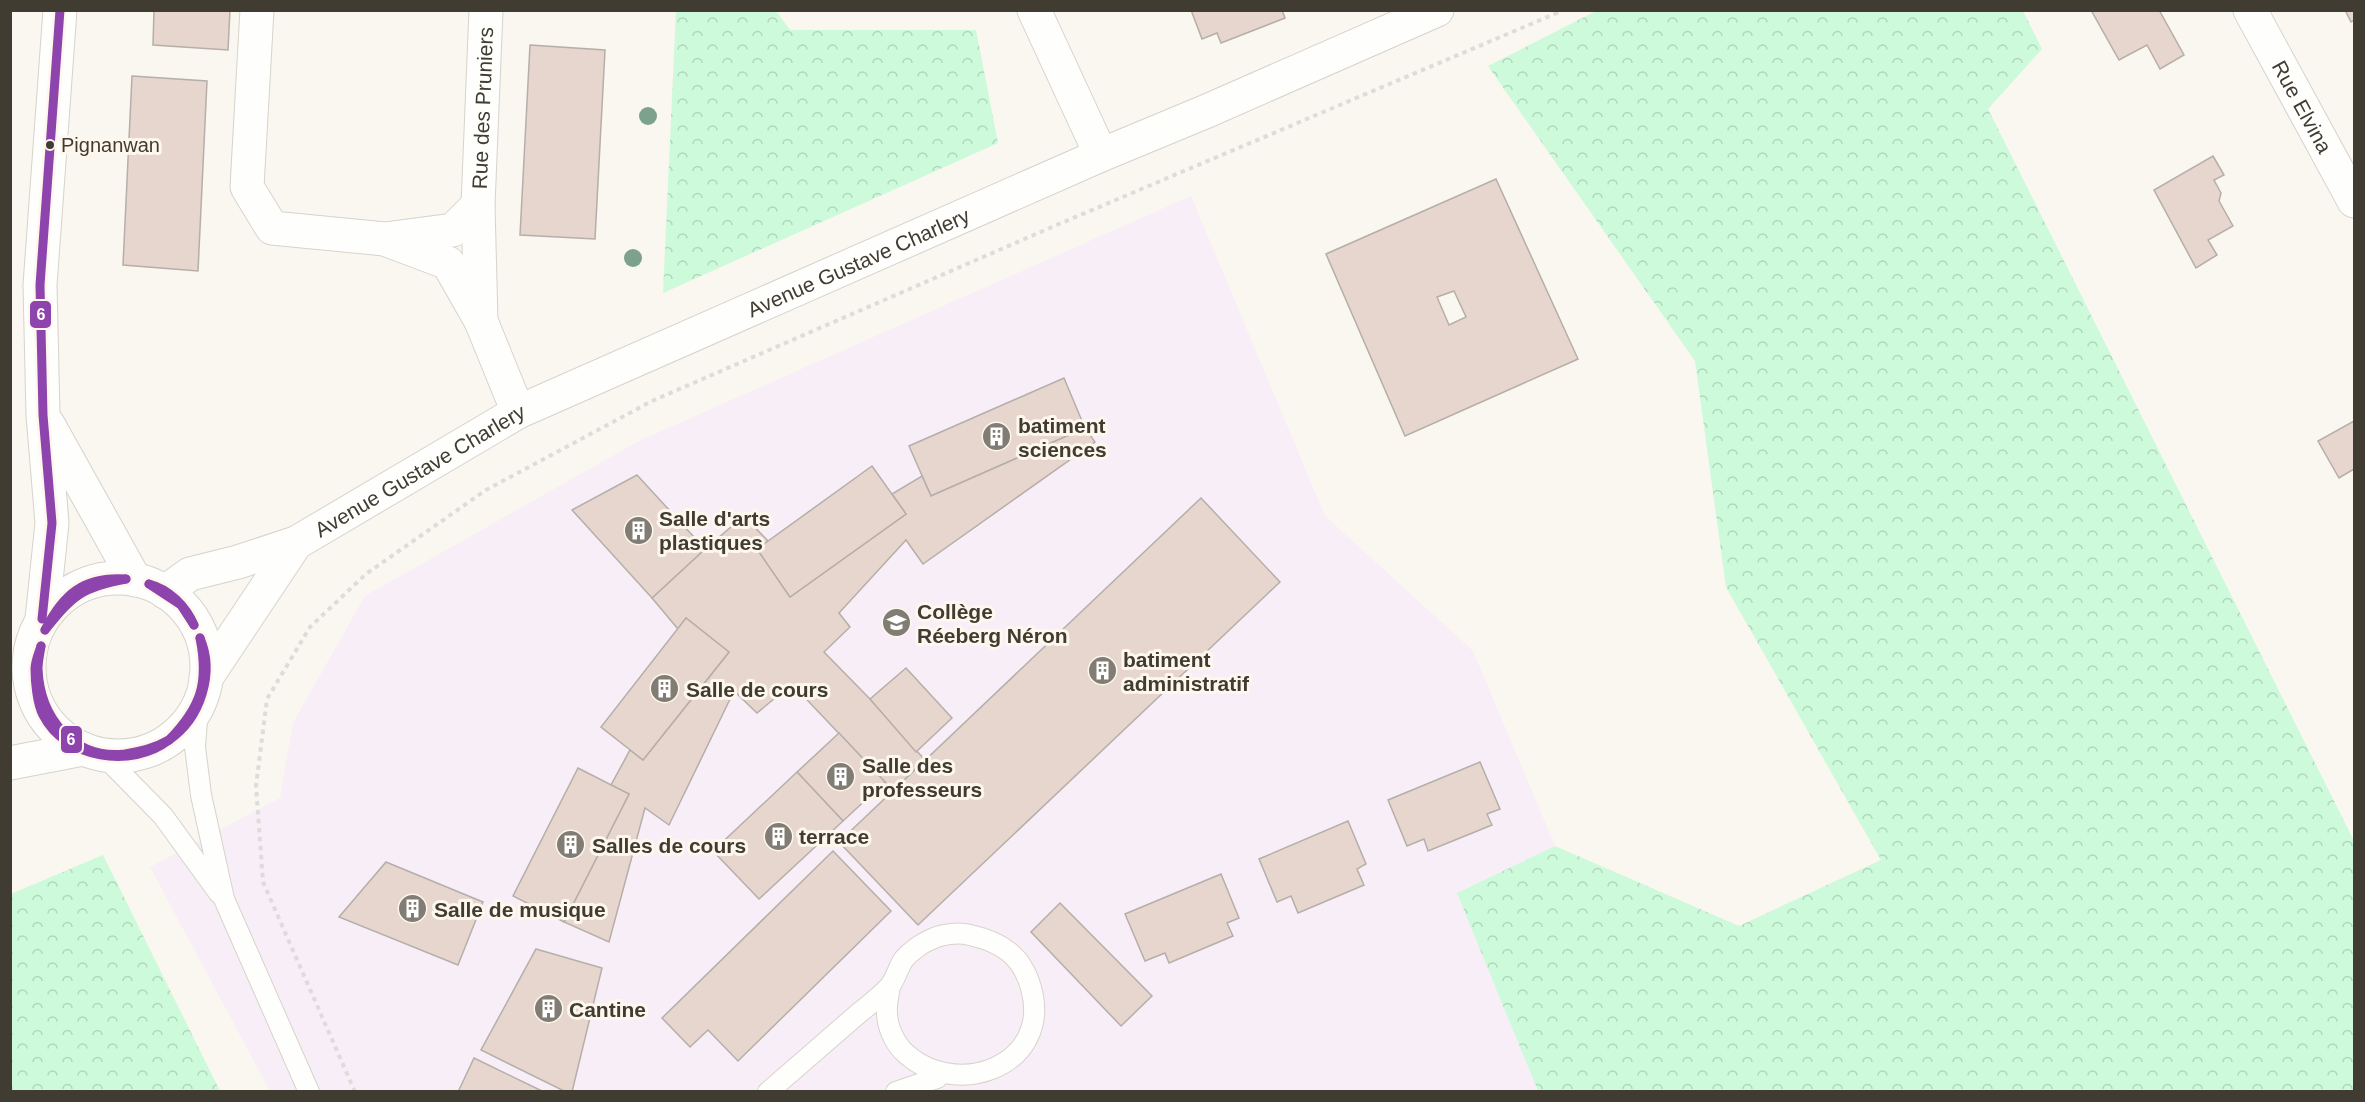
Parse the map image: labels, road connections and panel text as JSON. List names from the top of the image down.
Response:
{
  "streets": {
    "street": ["Rue Elvina", "Rue des Pruniers", "Avenue Gustave Charlery"]
  },
  "crossings": [
    ["Rue des Pruniers", "Avenue Gustave Charlery"]
  ],
  "places": {
    "other": ["Pignanwan"],
    "building": [
      "batiment sciences",
      "Salle d'arts plastiques",
      "batiment administratif",
      "Salle de cours",
      "Salle des professeurs",
      "terrace",
      "Salles de cours",
      "Salle de musique",
      "Cantine"
    ],
    "school or university": ["Collège Réeberg Néron"]
  },
  "lines": ["transit line 6"]
}
